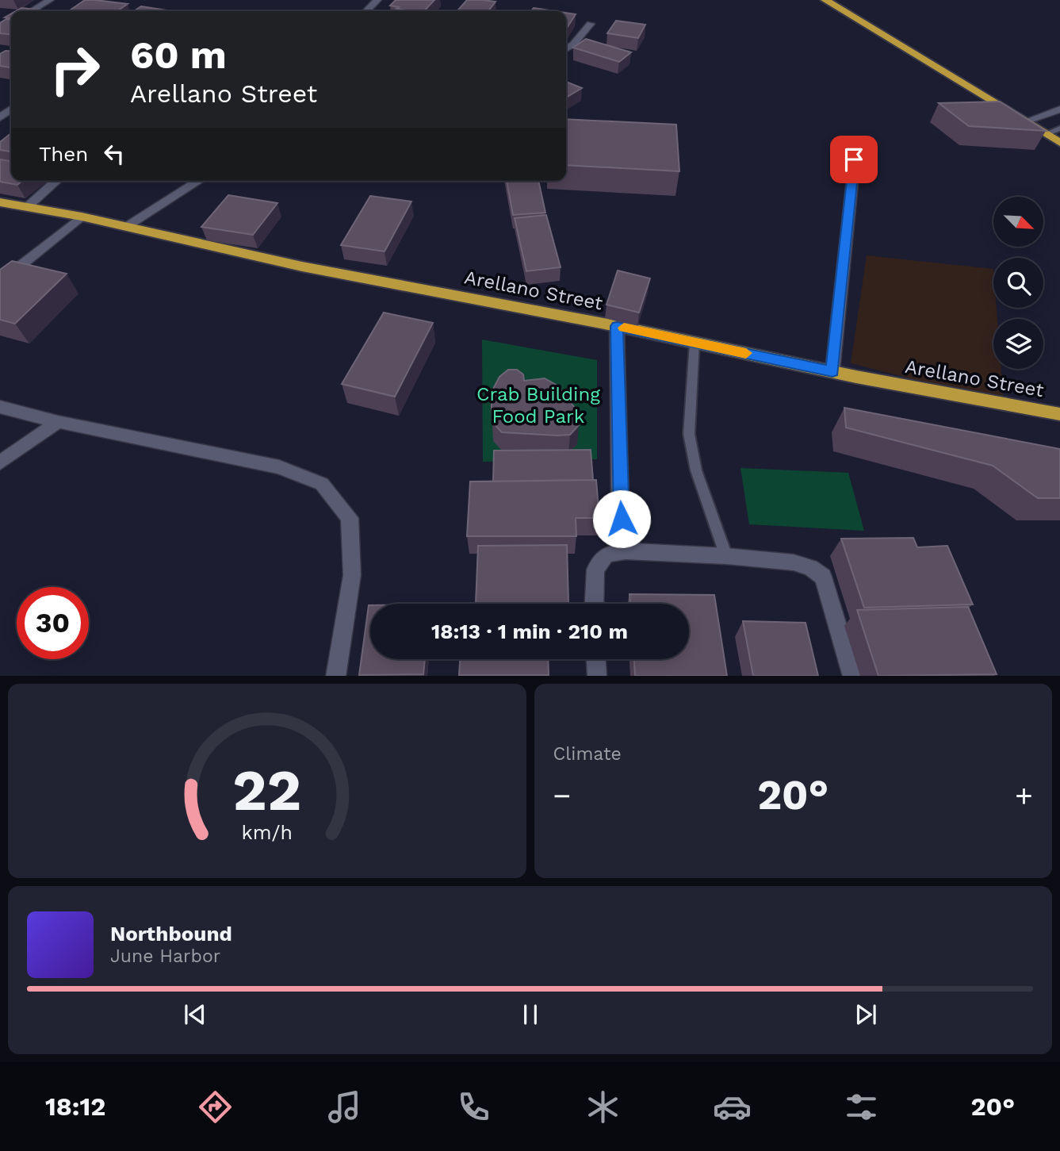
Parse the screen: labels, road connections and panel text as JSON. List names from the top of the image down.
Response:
{
  "streets": {
    "highway": ["Arellano Street"]
  },
  "parks": ["Crab Building Food Park"],
  "north": "bottom right",
  "page": {
    "turn": ["60 m", "Arellano Street"],
    "then": "Then",
    "limit": "30",
    "trip": "18:13 · 1 min · 210 m",
    "tile": "Climate",
    "heat": ["−", "20°", "+"],
    "song": ["Northbound", "June Harbor"],
    "tabs": ["18:12", "20°"],
    "gauge": ["22", "km/h"]
  }
}
